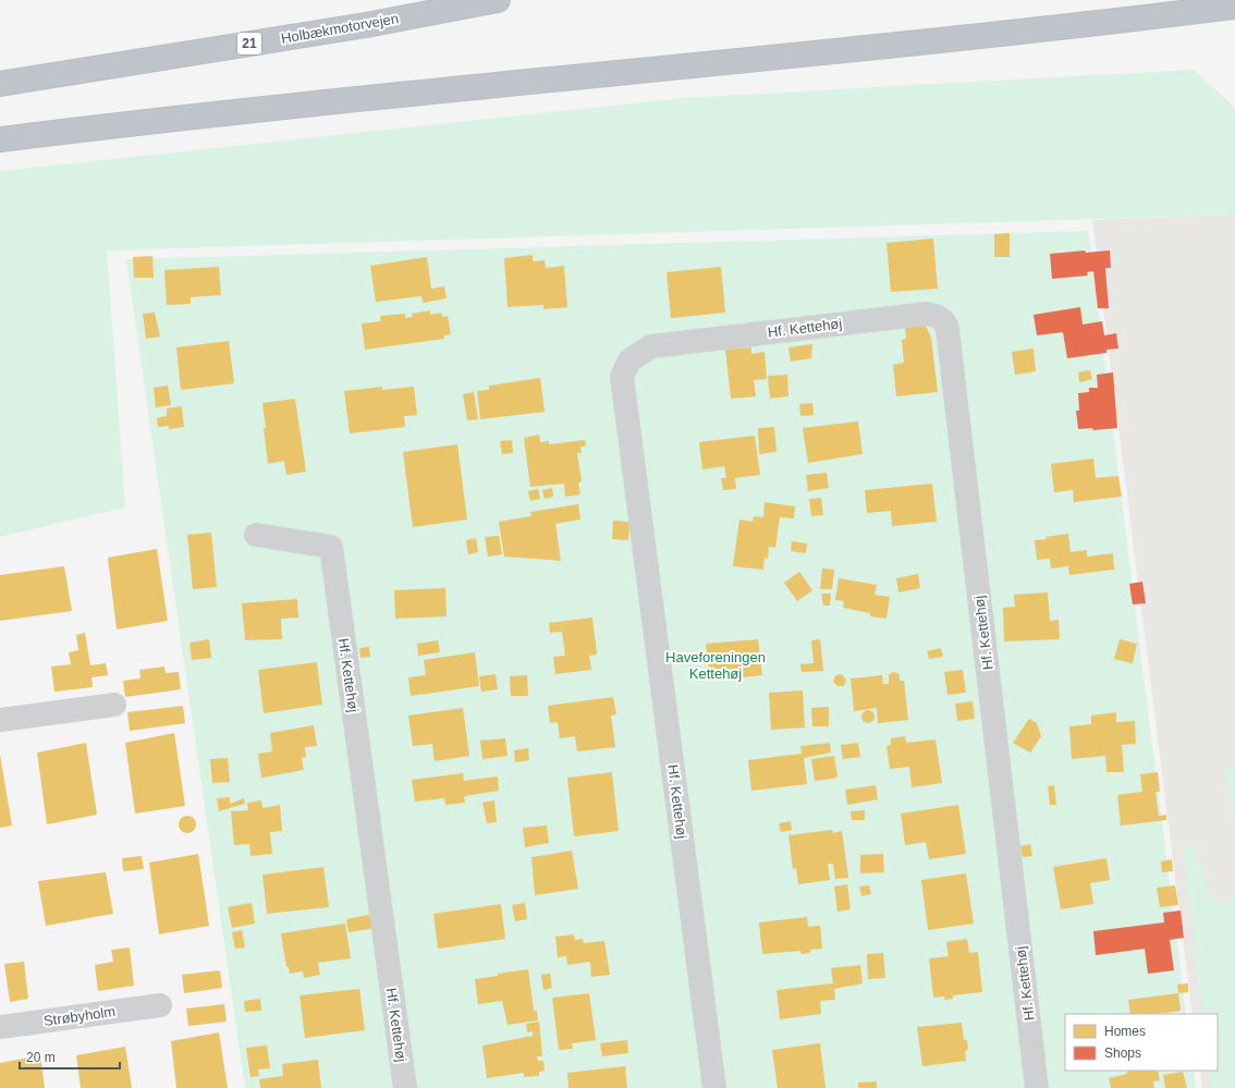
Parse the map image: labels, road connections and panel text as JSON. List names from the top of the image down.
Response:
{
  "streets": {
    "highway": ["Holbækmotorvejen", "21"],
    "street": ["Hf. Kettehøj", "Strøbyholm"]
  },
  "parks": ["Haveforeningen Kettehøj"],
  "legend": ["Homes", "Shops"],
  "scale_bar": "20 m"
}
